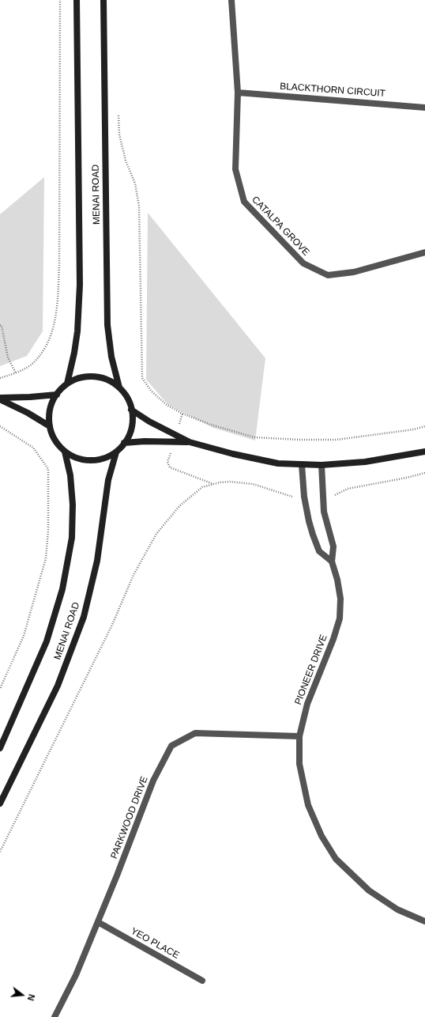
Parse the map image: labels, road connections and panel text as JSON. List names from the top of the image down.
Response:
{
  "streets": {
    "main road": ["MENAI ROAD"],
    "street": [
      "BLACKTHORN CIRCUIT",
      "CATALPA GROVE",
      "PIONEER DRIVE",
      "PARKWOOD DRIVE",
      "YEO PLACE"
    ]
  },
  "crossings": [
    ["BLACKTHORN CIRCUIT", "CATALPA GROVE"],
    ["PIONEER DRIVE", "PARKWOOD DRIVE"],
    ["PARKWOOD DRIVE", "YEO PLACE"]
  ],
  "north": "right"
}
